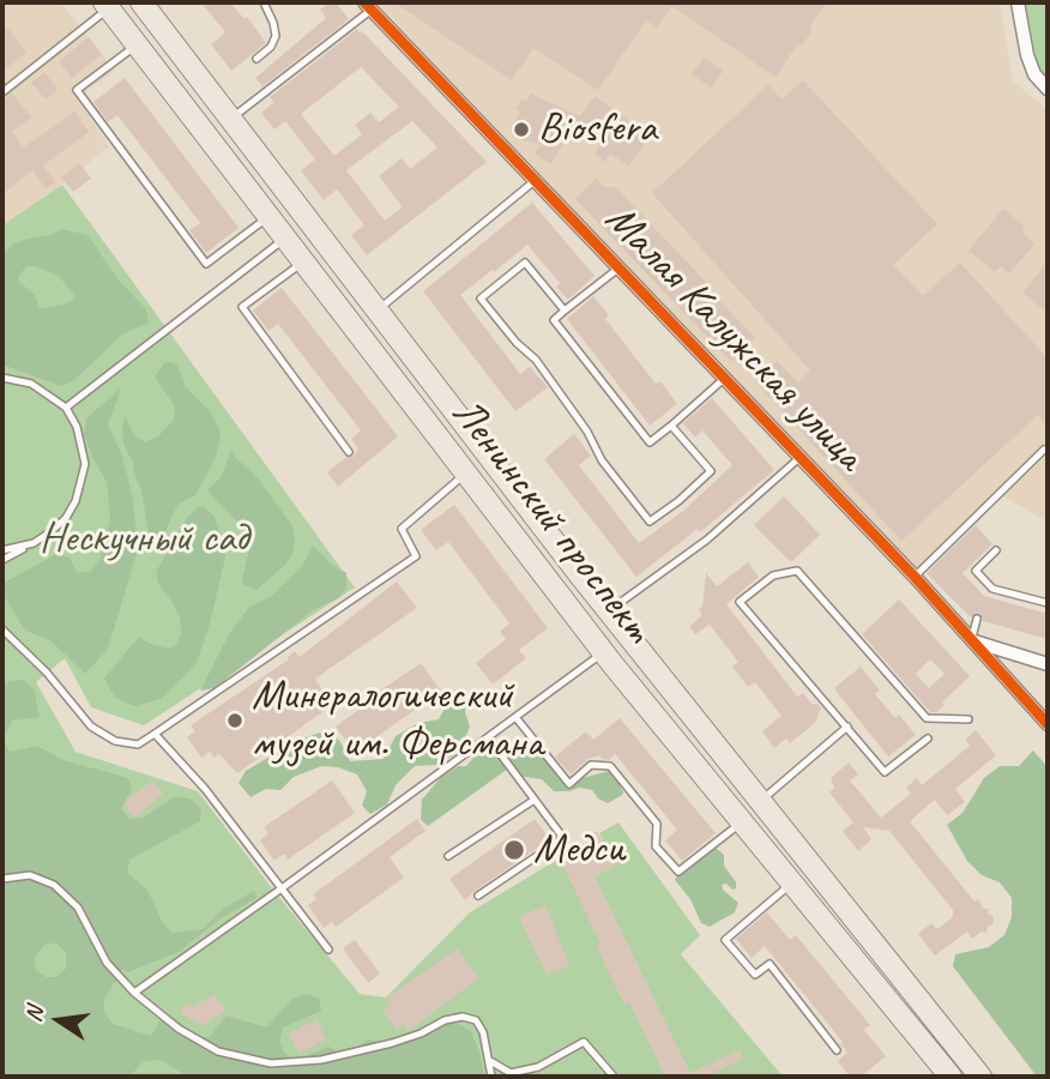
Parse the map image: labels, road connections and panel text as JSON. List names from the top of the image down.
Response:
{
  "streets": {
    "main road": ["Ленинский проспект"],
    "street": ["Малая Калужская улица"]
  },
  "parks": ["Нескучный сад"],
  "places": ["Biosfera", "Минералогический музей им. Ферсмана", "Медси"],
  "north": "left"
}
